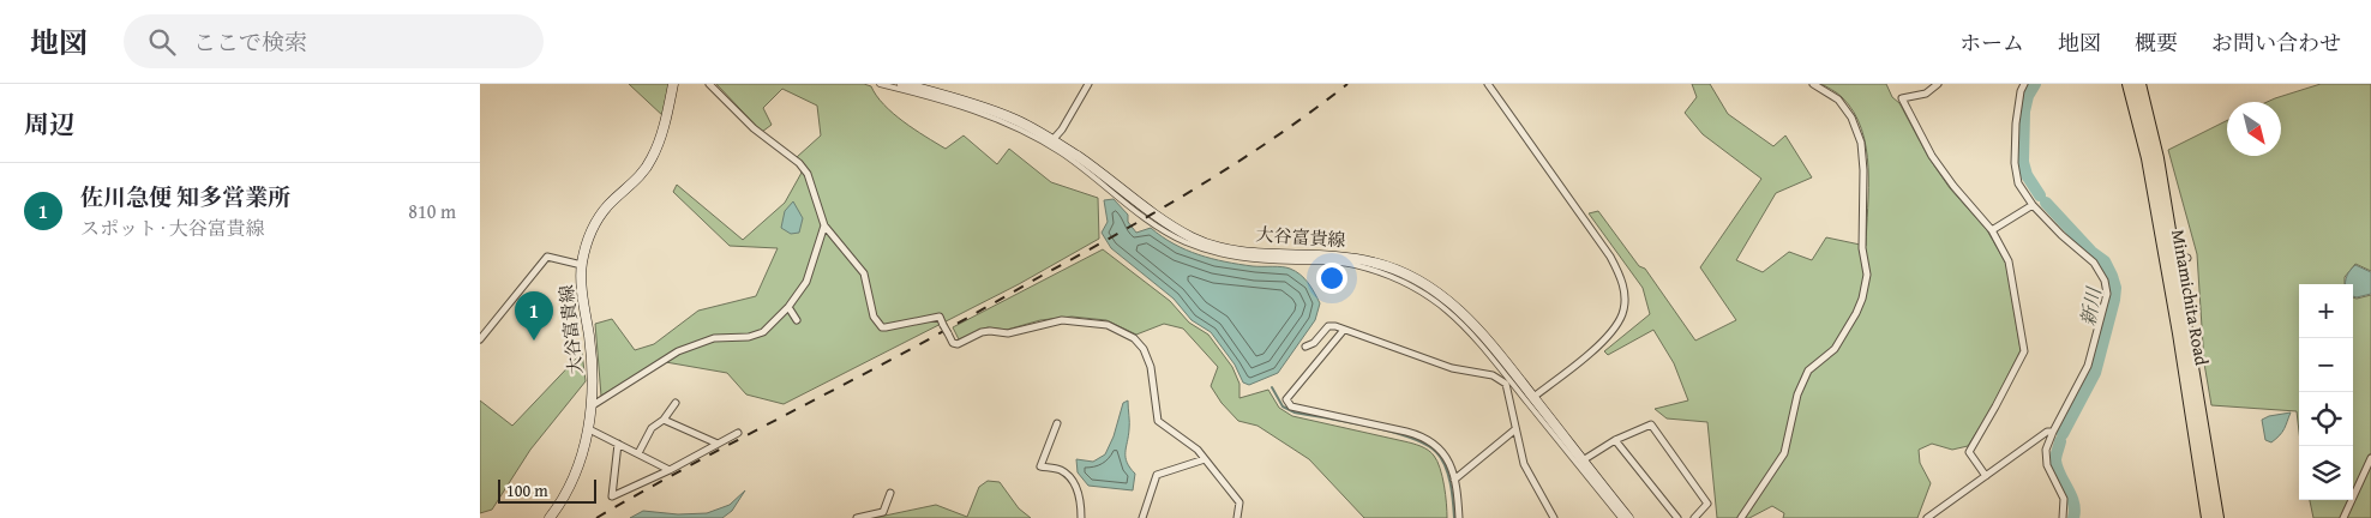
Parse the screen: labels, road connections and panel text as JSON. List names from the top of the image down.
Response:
{
  "streets": {
    "highway": ["Minamichita Road"],
    "main road": ["大谷富貴線"]
  },
  "water": ["新川"],
  "scale_bar": "100 m",
  "north": "bottom right",
  "page": {
    "header": "地図",
    "search": "ここで検索",
    "nav": [
      "ホーム",
      "地図",
      "概要",
      "お問い合わせ"
    ],
    "heading": "周辺",
    "list": [
      {
        "mark": "1",
        "name": "佐川急便 知多営業所",
        "note": "スポット · 大谷富貴線",
        "value": "810 m"
      }
    ],
    "map_buttons": ["+", "−"],
    "pins": "1",
    "scale": "100 m"
  }
}
